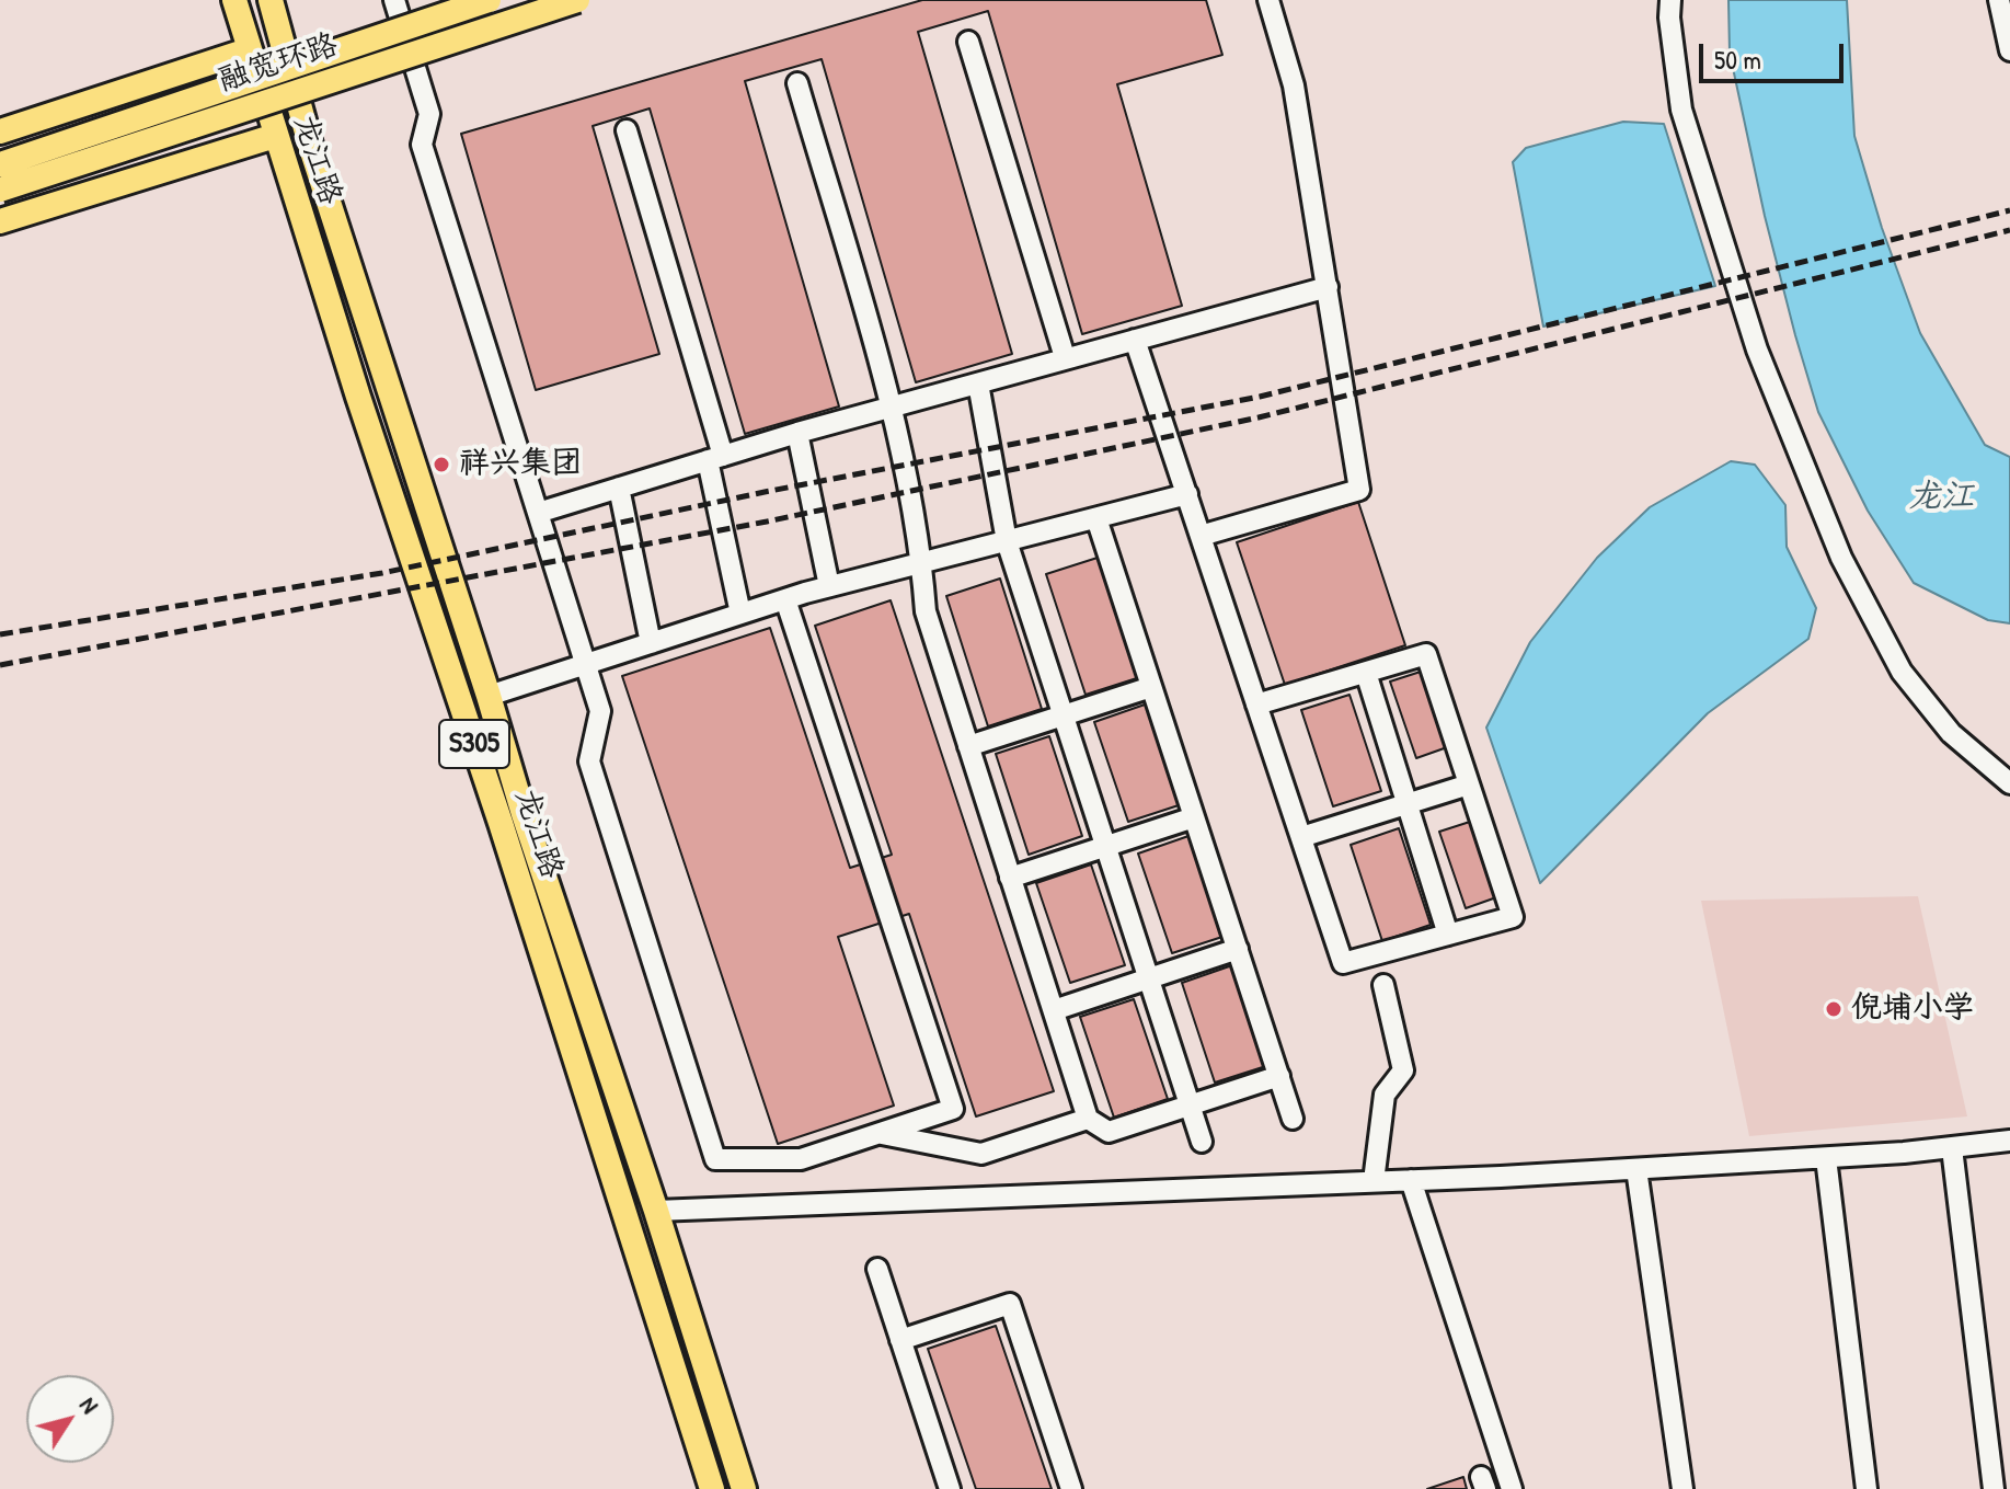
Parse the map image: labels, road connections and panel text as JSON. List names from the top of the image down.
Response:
{
  "streets": {
    "main road": ["融宽环路", "龙江路", "S305"]
  },
  "water": ["龙江"],
  "places": ["祥兴集团", "倪埔小学"],
  "scale_bar": "50 m",
  "north": "top right"
}
